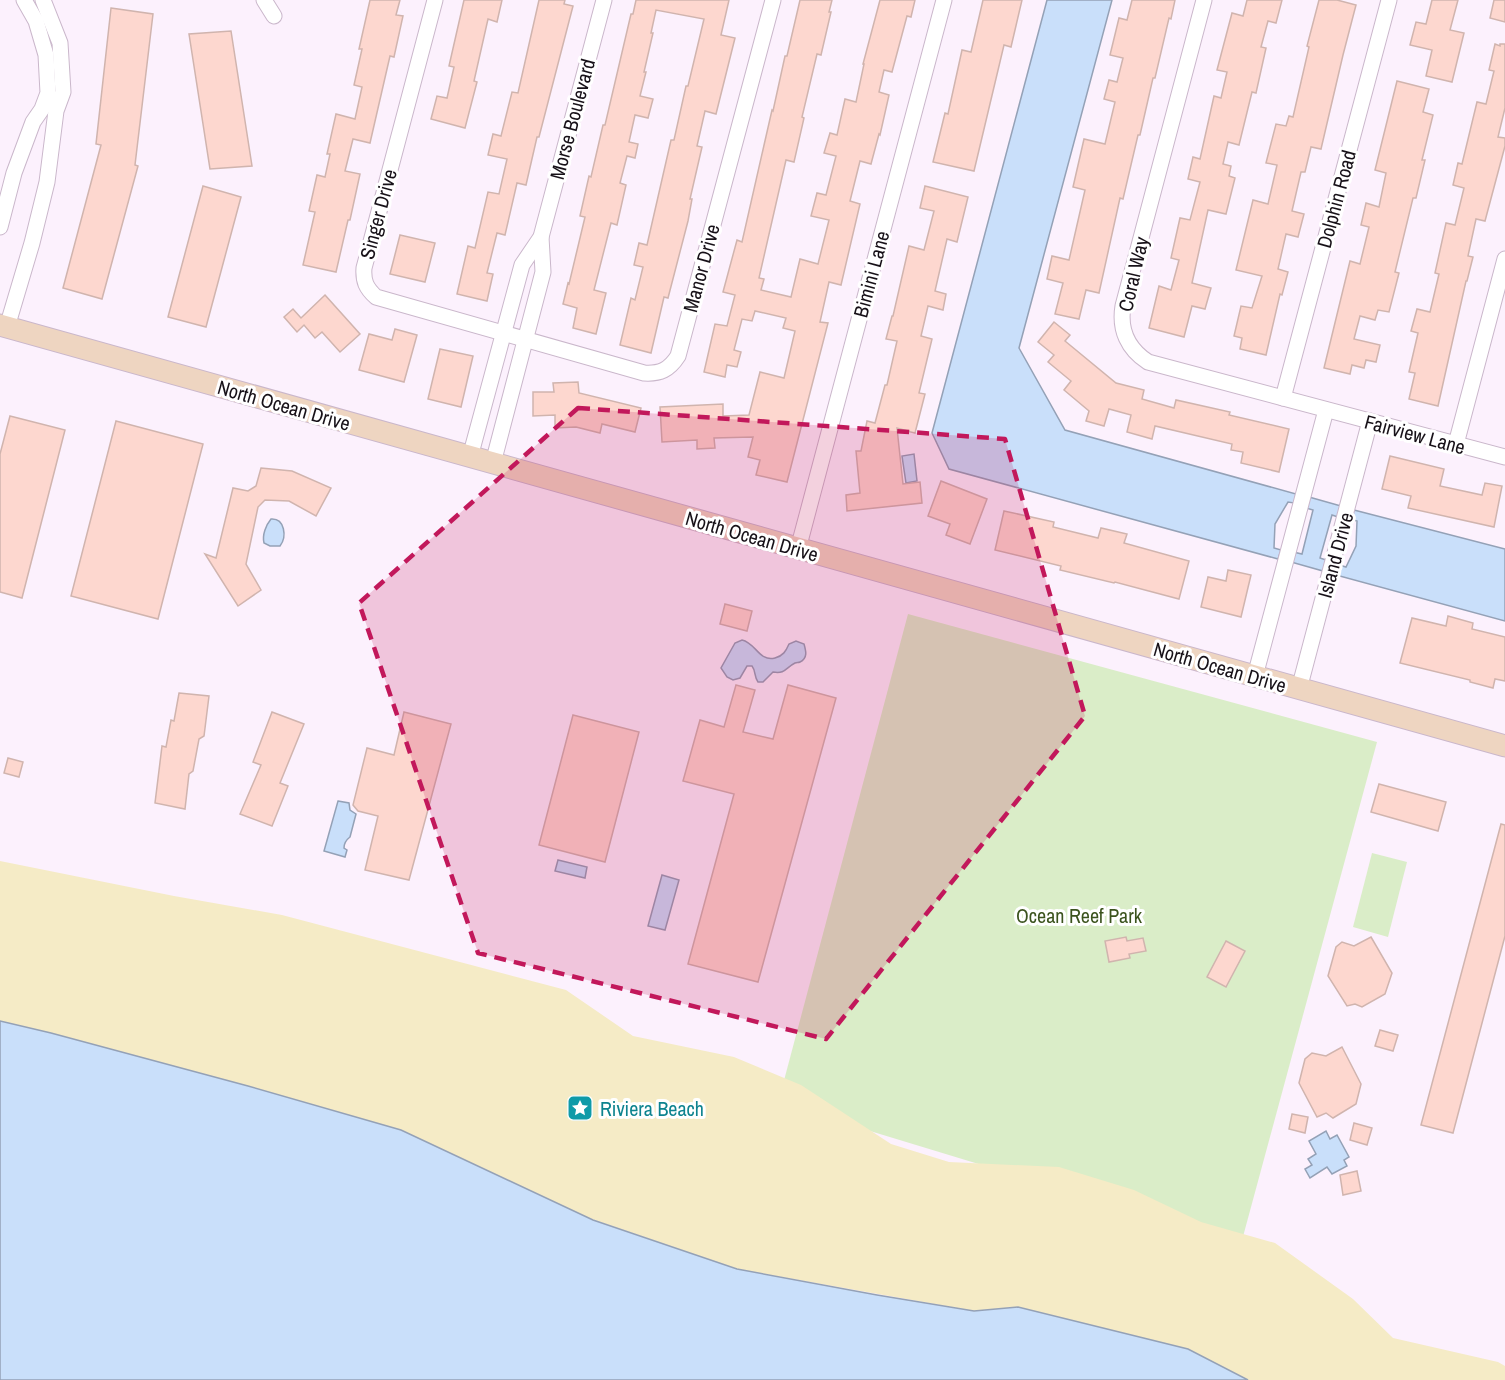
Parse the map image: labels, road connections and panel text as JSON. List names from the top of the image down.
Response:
{
  "streets": {
    "main road": ["North Ocean Drive"],
    "street": [
      "Morse Boulevard",
      "Dolphin Road",
      "Singer Drive",
      "Manor Drive",
      "Bimini Lane",
      "Coral Way",
      "Fairview Lane",
      "Island Drive"
    ]
  },
  "crossings": [
    ["Morse Boulevard", "Singer Drive"],
    ["Morse Boulevard", "Manor Drive"],
    ["Morse Boulevard", "North Ocean Drive"],
    ["Dolphin Road", "Coral Way"],
    ["Singer Drive", "Manor Drive"],
    ["Bimini Lane", "North Ocean Drive"],
    ["Coral Way", "Fairview Lane"],
    ["North Ocean Drive", "Island Drive"],
    ["Fairview Lane", "Island Drive"]
  ],
  "parks": ["Ocean Reef Park"],
  "places": {
    "place": ["Riviera Beach"]
  }
}
